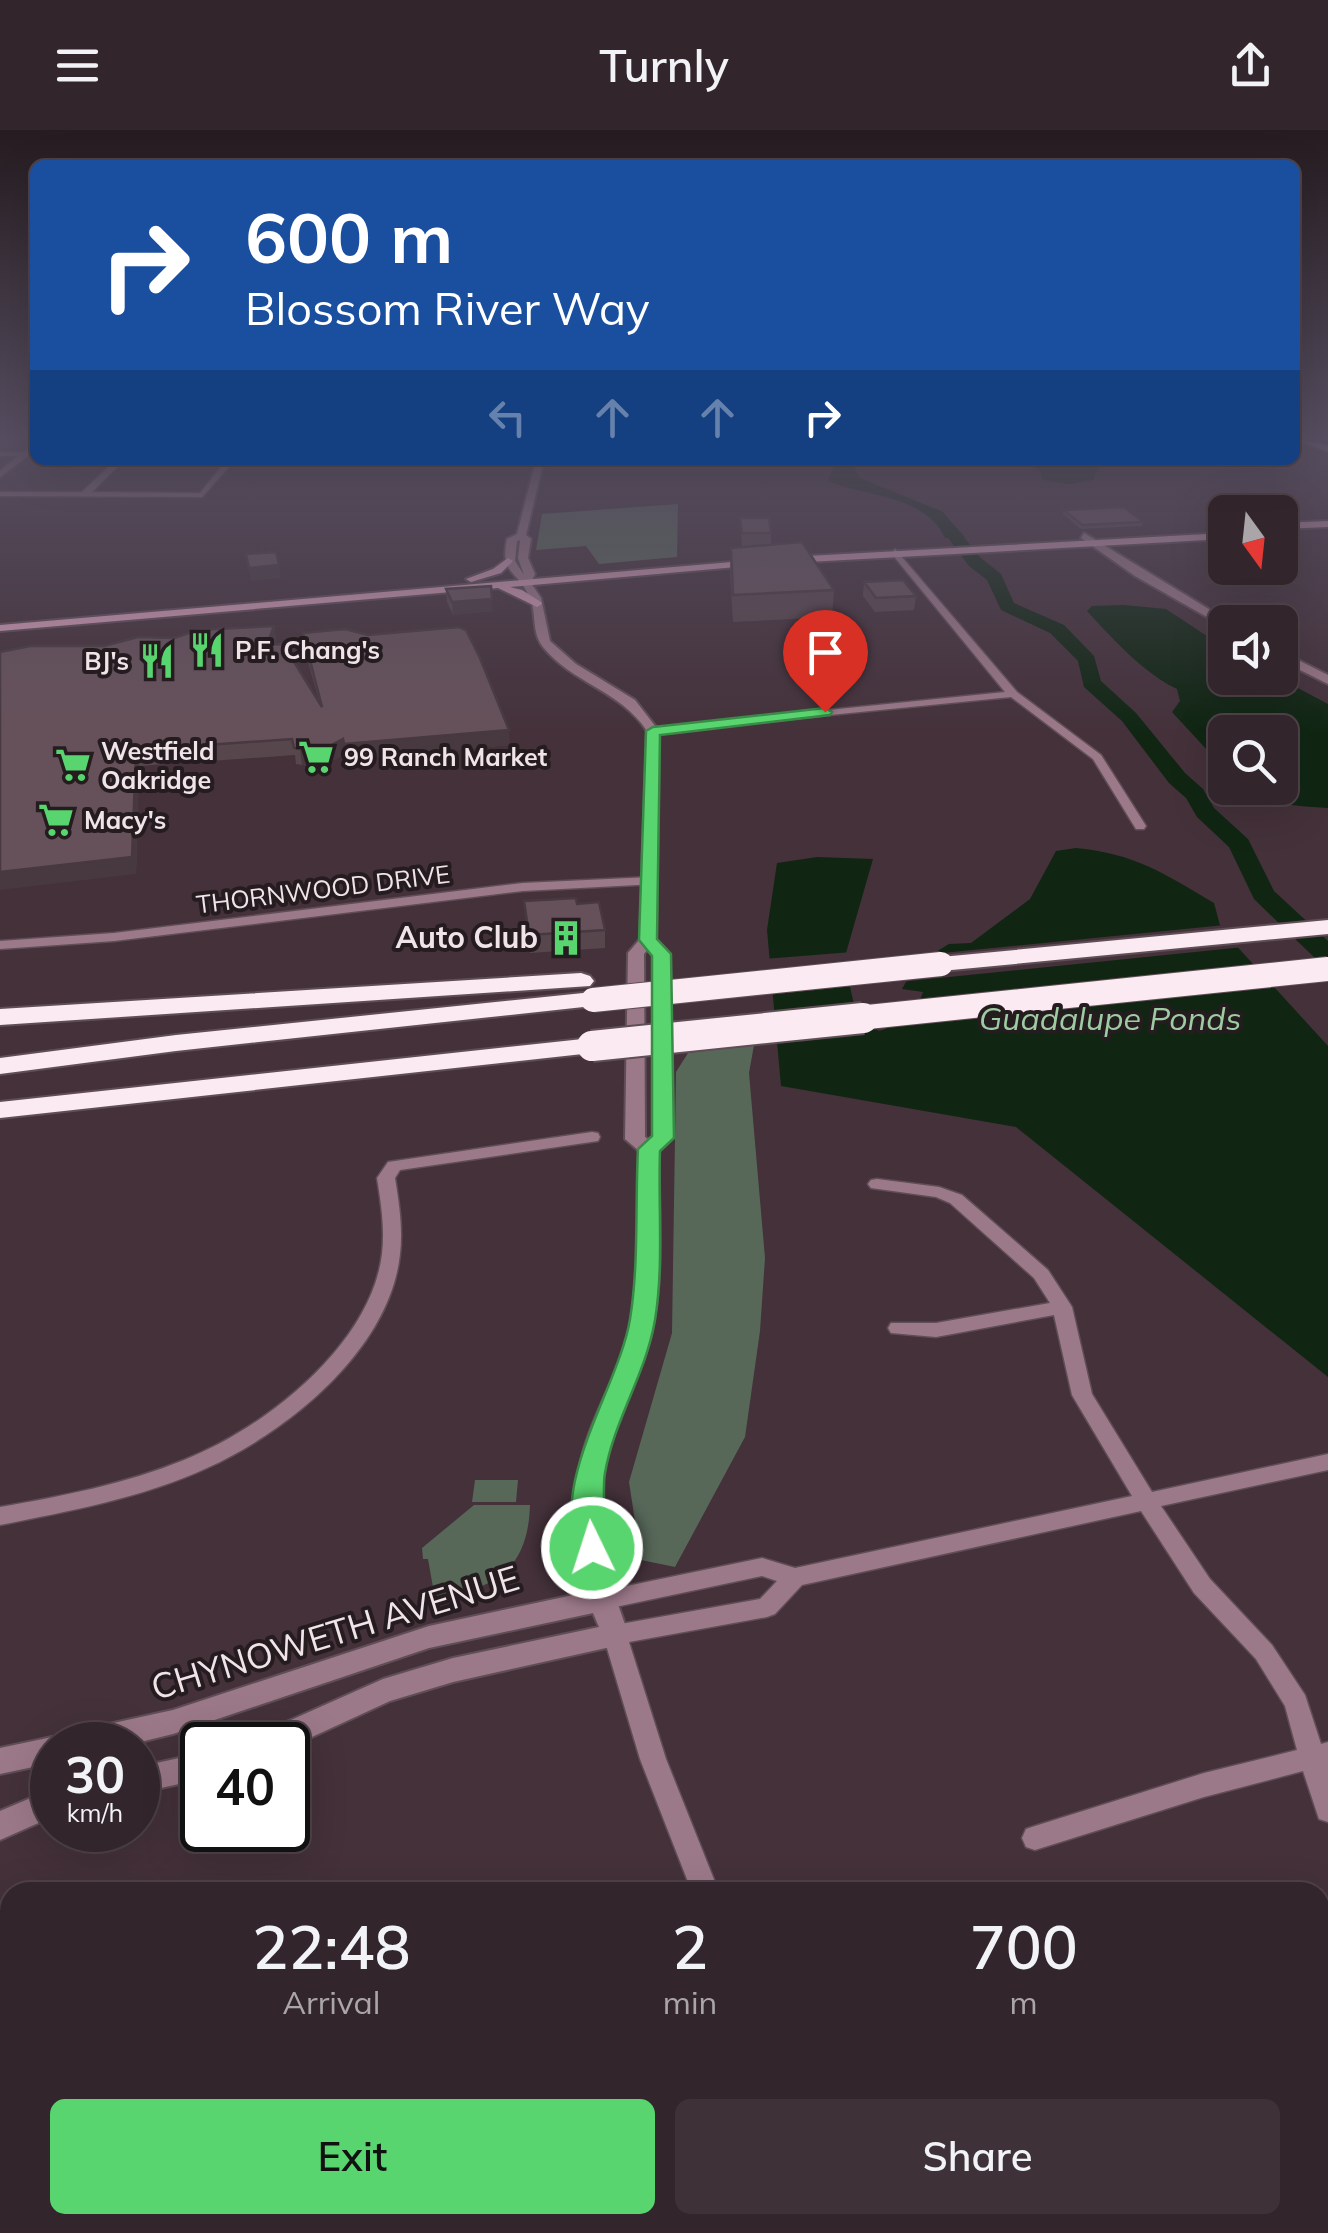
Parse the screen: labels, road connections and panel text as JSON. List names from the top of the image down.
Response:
{
  "streets": {
    "street": ["THORNWOOD DRIVE", "CHYNOWETH AVENUE"]
  },
  "water": ["Guadalupe Ponds"],
  "places": {
    "restaurant": ["P.F. Chang's", "BJ's"],
    "supermarket": ["99 Ranch Market", "Westfield Oakridge", "Macy's"],
    "building": ["Auto Club"]
  },
  "north": "bottom",
  "page": {
    "header": "Turnly",
    "turn": ["600 m", "Blossom River Way"],
    "speed": "30 km/h",
    "limit": "40",
    "eta": [
      "22:48",
      "Arrival",
      "2",
      "min",
      "700",
      "m"
    ],
    "buttons": ["Exit", "Share"]
  }
}
